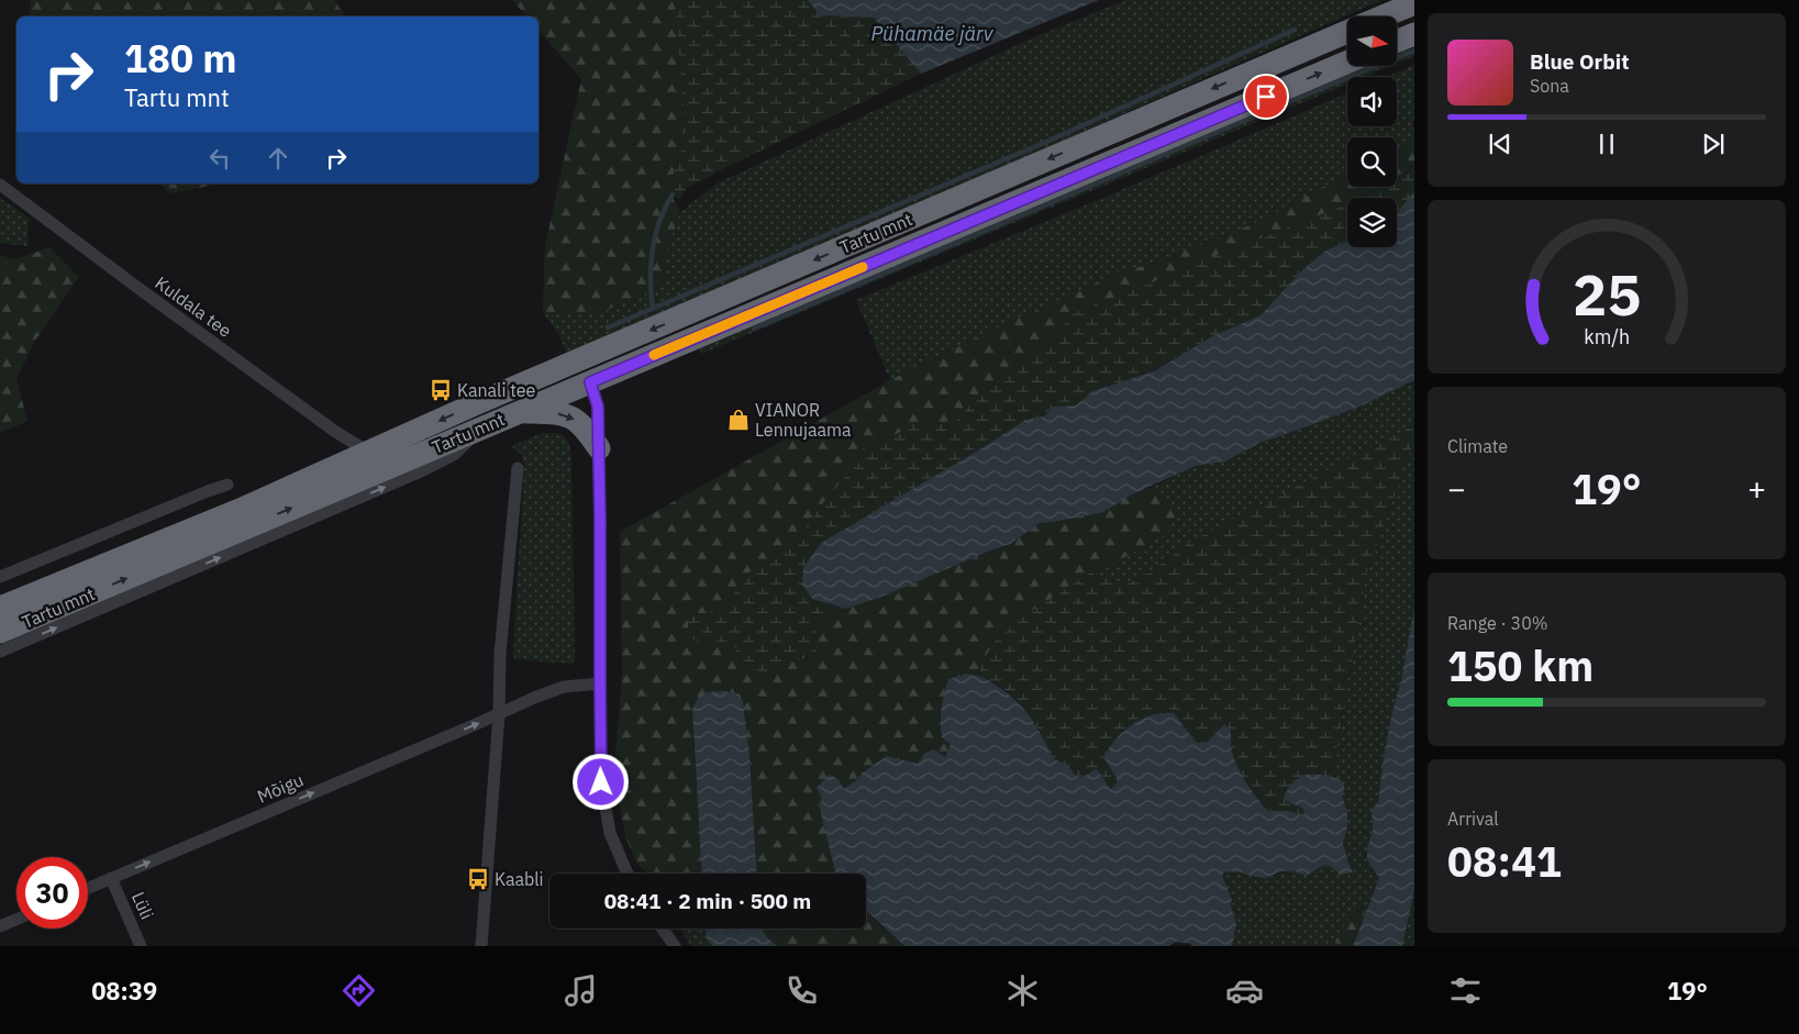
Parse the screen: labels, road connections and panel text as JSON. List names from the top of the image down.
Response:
{
  "streets": {
    "highway": ["Tartu mnt"],
    "street": ["Kuldala tee", "Mõigu", "Lüli"]
  },
  "crossings": [
    ["Tartu mnt", "Kuldala tee"],
    ["Mõigu", "Lüli"]
  ],
  "one_way": ["Mõigu"],
  "water": ["Pühamäe järv"],
  "places": {
    "bus stop": ["Kanali tee", "Kaabli"],
    "shop": ["VIANOR Lennujaama"]
  },
  "north": "right",
  "page": {
    "turn": ["180 m", "Tartu mnt"],
    "song": ["Blue Orbit", "Sona"],
    "tile": [
      "Climate",
      ["Range · 30%", "150 km"],
      ["Arrival", "08:41"]
    ],
    "heat": ["−", "19°", "+"],
    "limit": "30",
    "trip": "08:41 · 2 min · 500 m",
    "tabs": ["08:39", "19°"],
    "gauge": ["25", "km/h"]
  }
}
